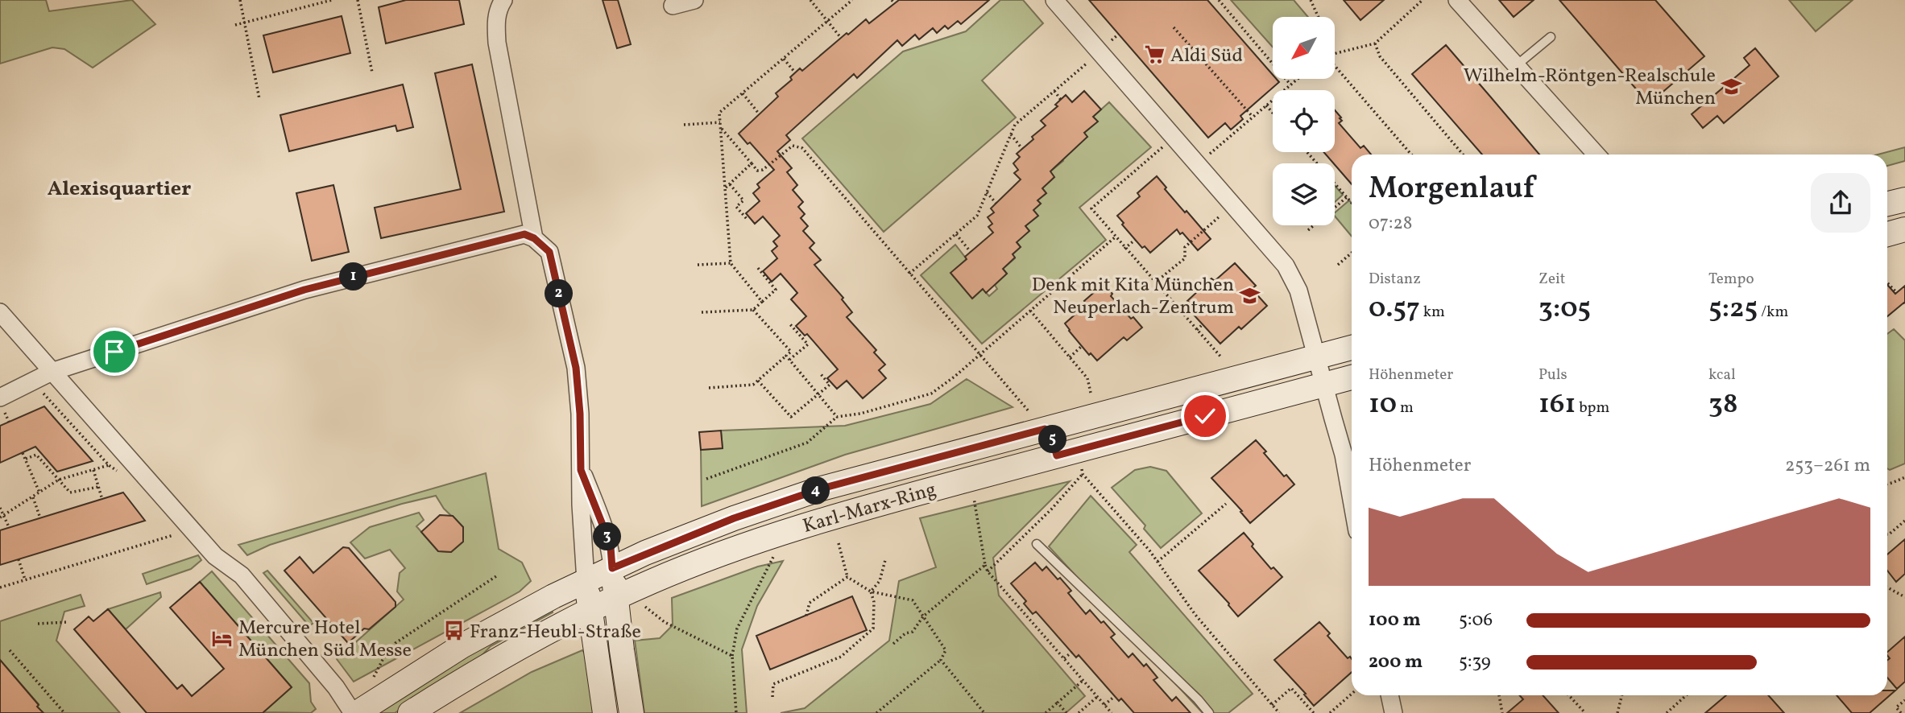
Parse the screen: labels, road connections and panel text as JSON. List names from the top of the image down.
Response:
{
  "streets": {
    "main road": ["Karl-Marx-Ring"]
  },
  "districts": ["Alexisquartier"],
  "places": {
    "supermarket": ["Aldi Süd"],
    "school or university": ["Wilhelm-Röntgen-Realschule München", "Denk mit Kita München Neuperlach-Zentrum"],
    "bus stop": ["Franz-Heubl-Straße"],
    "hotel": ["Mercure Hotel München Süd Messe"]
  },
  "north": "bottom left",
  "page": {
    "heading": ["Morgenlauf", "07:28"],
    "stats": [
      ["Distanz", "0.57 km"],
      ["Zeit", "3:05"],
      ["Tempo", "5:25 /km"],
      ["Höhenmeter", "10 m"],
      ["Puls", "161 bpm"],
      ["kcal", "38"]
    ],
    "pins": [
      "1",
      "2",
      "5",
      "4",
      "3"
    ],
    "chart": ["Höhenmeter", "253–261 m"],
    "list": [
      {
        "name": "100 m",
        "note": "5:06"
      },
      {
        "name": "200 m",
        "note": "5:39"
      }
    ]
  }
}
